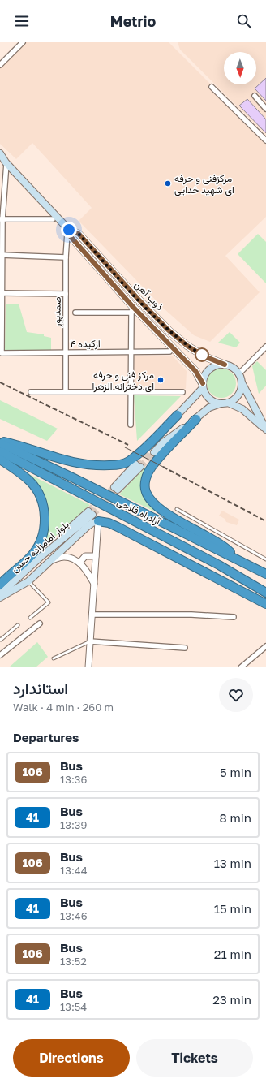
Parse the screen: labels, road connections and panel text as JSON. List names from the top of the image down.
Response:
{
  "streets": {
    "highway": ["آزادراه فلاحی"],
    "main road": ["ذوب آهن", "بلوار امامزاده حسن"],
    "street": ["صمدپور", "ارکیده ۴"]
  },
  "crossings": [
    ["ذوب آهن", "صمدپور"],
    ["صمدپور", "ارکیده ۴"]
  ],
  "places": ["مرکزفنی و حرفه ای شهید خدایی", "مرکز فنی و حرفه ای دخترانه الزهرا"],
  "lines": ["bus line 106"],
  "north": "bottom",
  "page": {
    "header": "Metrio",
    "heading": [
      ["استاندارد", "Walk · 4 min · 260 m"],
      "Departures"
    ],
    "list": [
      {
        "mark": "106",
        "name": "Bus",
        "note": "13:36",
        "value": "5 min"
      },
      {
        "mark": "41",
        "name": "Bus",
        "note": "13:39",
        "value": "8 min"
      },
      {
        "mark": "106",
        "name": "Bus",
        "note": "13:44",
        "value": "13 min"
      },
      {
        "mark": "41",
        "name": "Bus",
        "note": "13:46",
        "value": "15 min"
      },
      {
        "mark": "106",
        "name": "Bus",
        "note": "13:52",
        "value": "21 min"
      },
      {
        "mark": "41",
        "name": "Bus",
        "note": "13:54",
        "value": "23 min"
      }
    ],
    "buttons": ["Directions", "Tickets"]
  }
}
